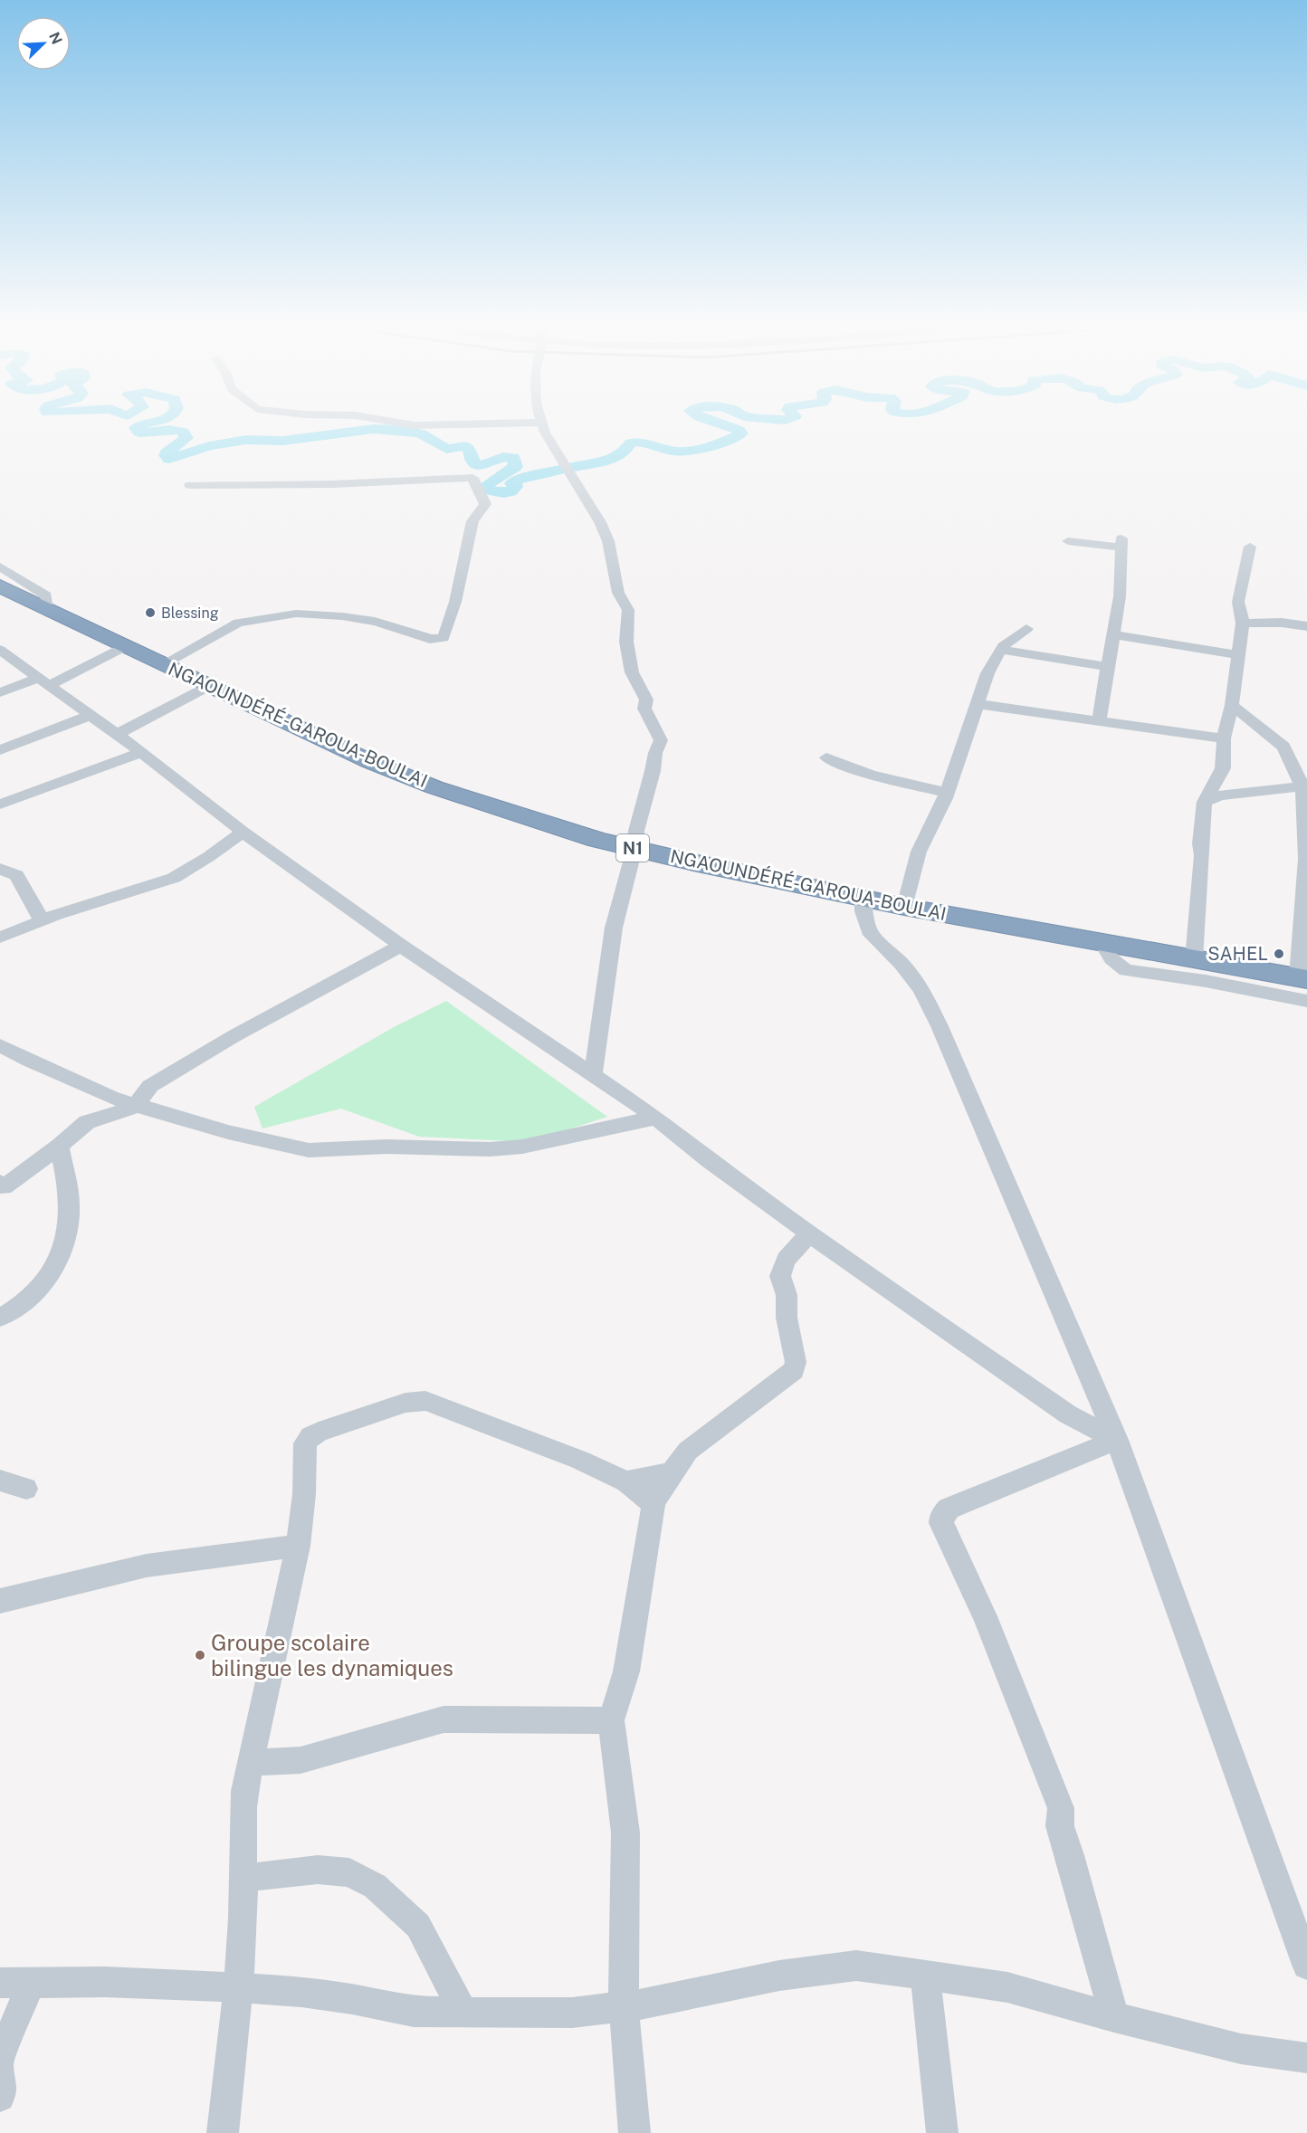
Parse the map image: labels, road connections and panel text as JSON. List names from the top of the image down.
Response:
{
  "streets": {
    "highway": ["NGAOUNDÉRÉ-GAROUA-BOULAI", "N1"]
  },
  "places": ["Blessing", "SAHEL", "Groupe scolaire bilingue les dynamiques"],
  "north": "top right"
}
